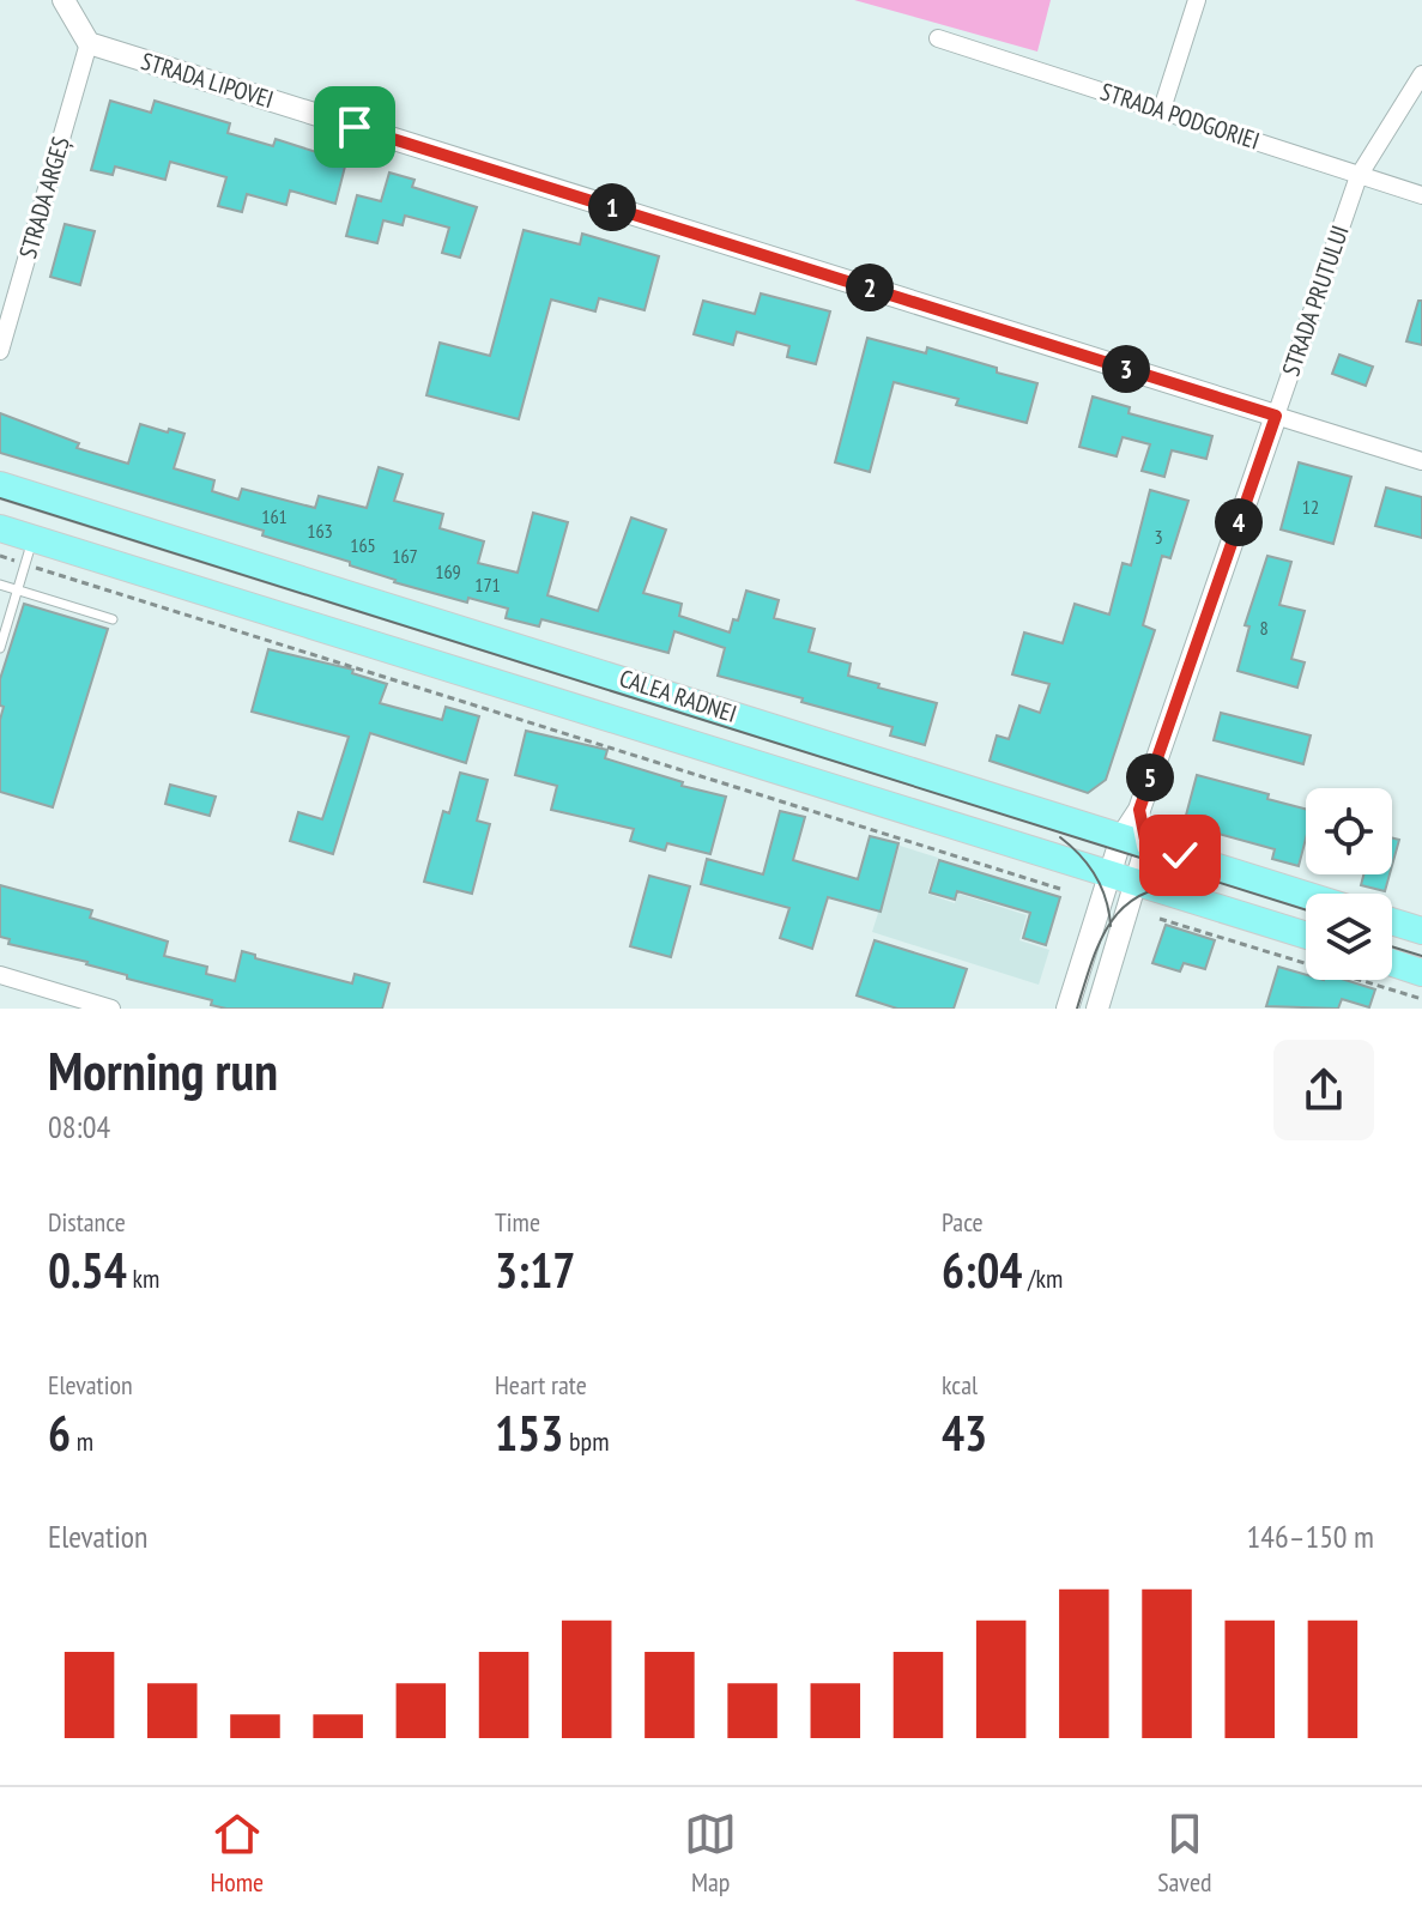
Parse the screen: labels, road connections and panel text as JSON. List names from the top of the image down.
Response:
{
  "streets": {
    "main road": ["CALEA RADNEI"],
    "street": [
      "STRADA LIPOVEI",
      "STRADA PODGORIEI",
      "STRADA ARGEȘ",
      "STRADA PRUTULUI"
    ]
  },
  "crossings": [
    ["STRADA LIPOVEI", "STRADA ARGEȘ"],
    ["STRADA LIPOVEI", "STRADA PRUTULUI"],
    ["STRADA PODGORIEI", "STRADA PRUTULUI"],
    ["STRADA PRUTULUI", "CALEA RADNEI"]
  ],
  "house_numbers": [
    "12",
    "161",
    "163",
    "3",
    "165",
    "167",
    "169",
    "171",
    "8"
  ],
  "page": {
    "pins": [
      "1",
      "2",
      "3",
      "4",
      "5"
    ],
    "heading": ["Morning run", "08:04"],
    "stats": [
      ["Distance", "0.54 km"],
      ["Time", "3:17"],
      ["Pace", "6:04 /km"],
      ["Elevation", "6 m"],
      ["Heart rate", "153 bpm"],
      ["kcal", "43"]
    ],
    "chart": ["Elevation", "146–150 m"],
    "tabs": ["Home", "Map", "Saved"]
  }
}
